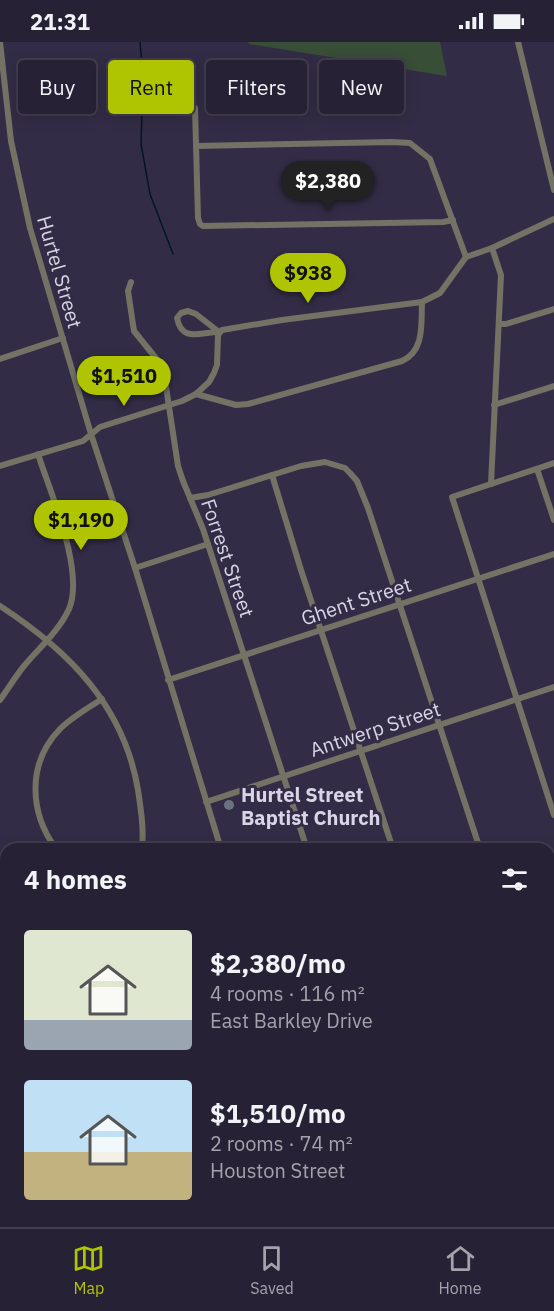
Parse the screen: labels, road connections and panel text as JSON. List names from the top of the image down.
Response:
{
  "streets": {
    "street": [
      "Hurtel Street",
      "Forrest Street",
      "Ghent Street",
      "Antwerp Street"
    ]
  },
  "crossings": [
    ["Hurtel Street", "Ghent Street"],
    ["Hurtel Street", "Antwerp Street"],
    ["Forrest Street", "Ghent Street"],
    ["Forrest Street", "Antwerp Street"]
  ],
  "places": ["Hurtel Street Baptist Church"],
  "page": {
    "status": "21:31",
    "chip": [
      "Buy",
      "Rent",
      "Filters",
      "New"
    ],
    "price": [
      "$2,380",
      "$938",
      "$1,510",
      "$1,190"
    ],
    "heading": "4 homes",
    "list": [
      {
        "name": "$2,380/mo",
        "note": "4 rooms · 116 m² · East Barkley Drive"
      },
      {
        "name": "$1,510/mo",
        "note": "2 rooms · 74 m² · Houston Street"
      }
    ],
    "tabs": ["Map", "Saved", "Home"]
  }
}
